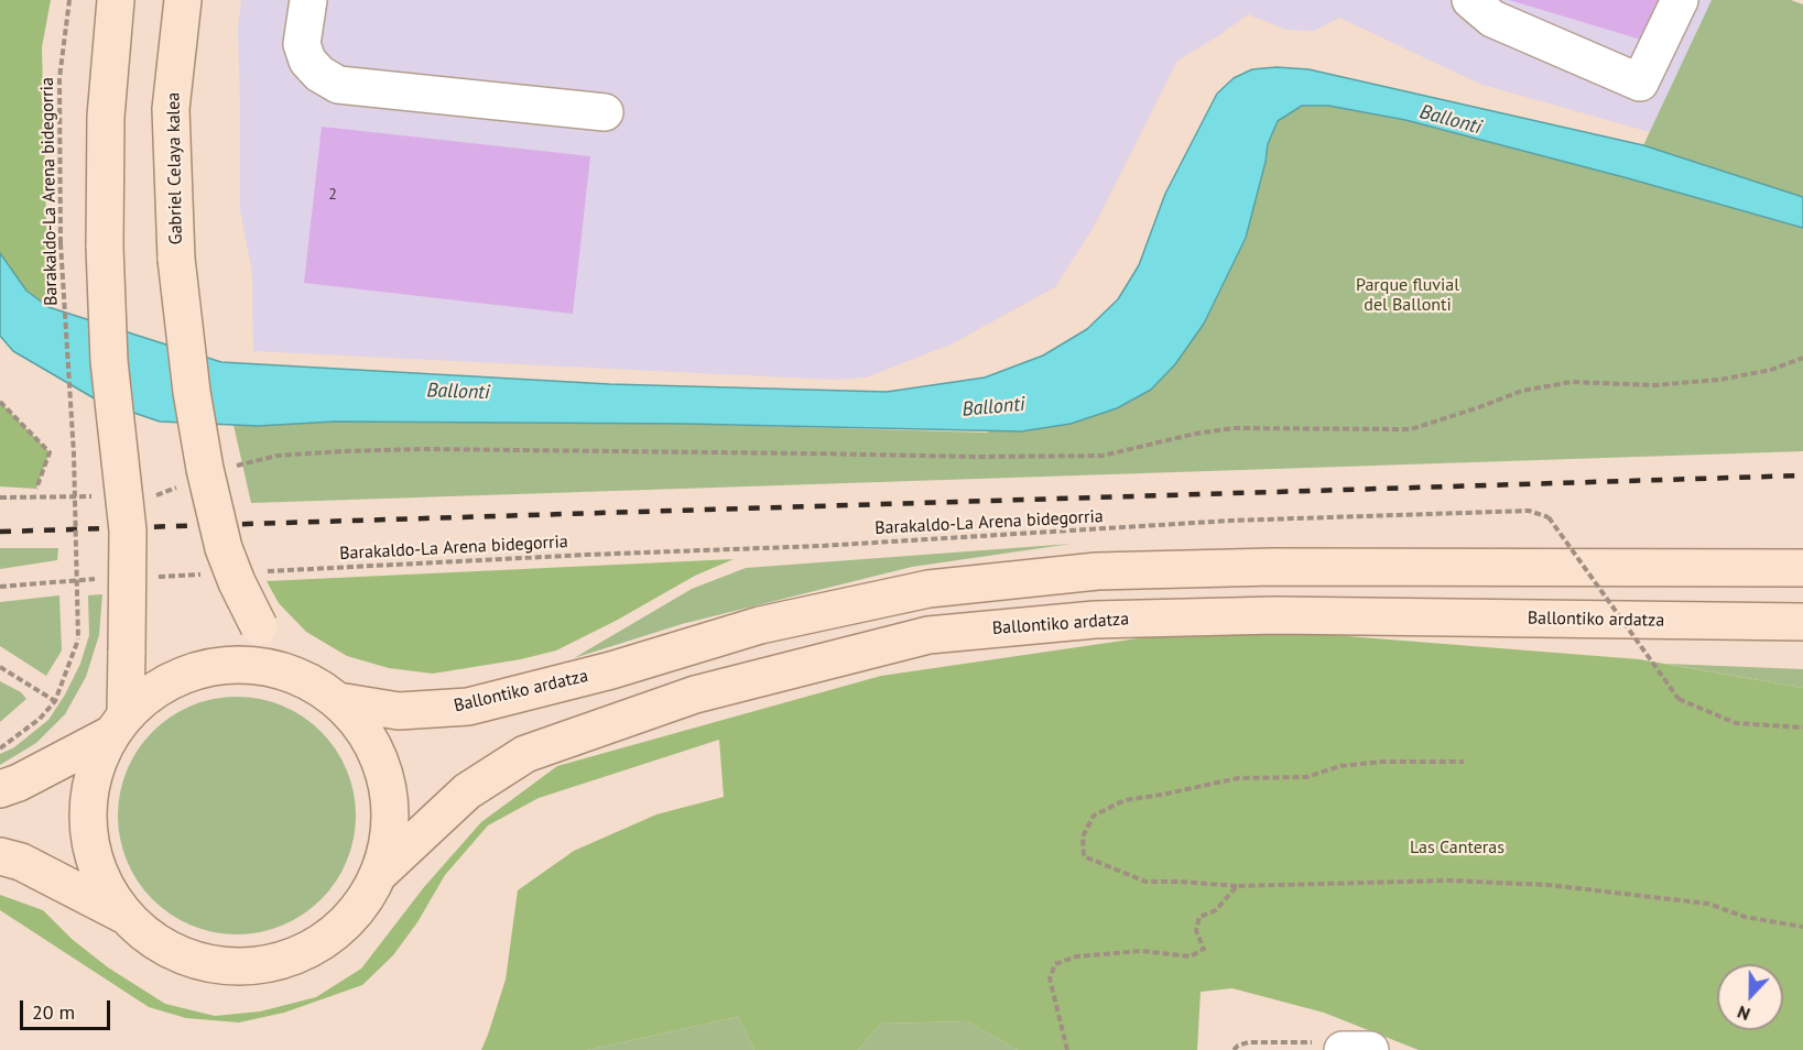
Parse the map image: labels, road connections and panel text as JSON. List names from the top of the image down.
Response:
{
  "streets": {
    "main road": ["Gabriel Celaya kalea", "Ballontiko ardatza"],
    "path": ["Barakaldo-La Arena bidegorria"]
  },
  "water": ["Ballonti"],
  "parks": ["Parque fluvial del Ballonti", "Las Canteras"],
  "house_numbers": ["2"],
  "scale_bar": "20 m",
  "north": "bottom"
}
